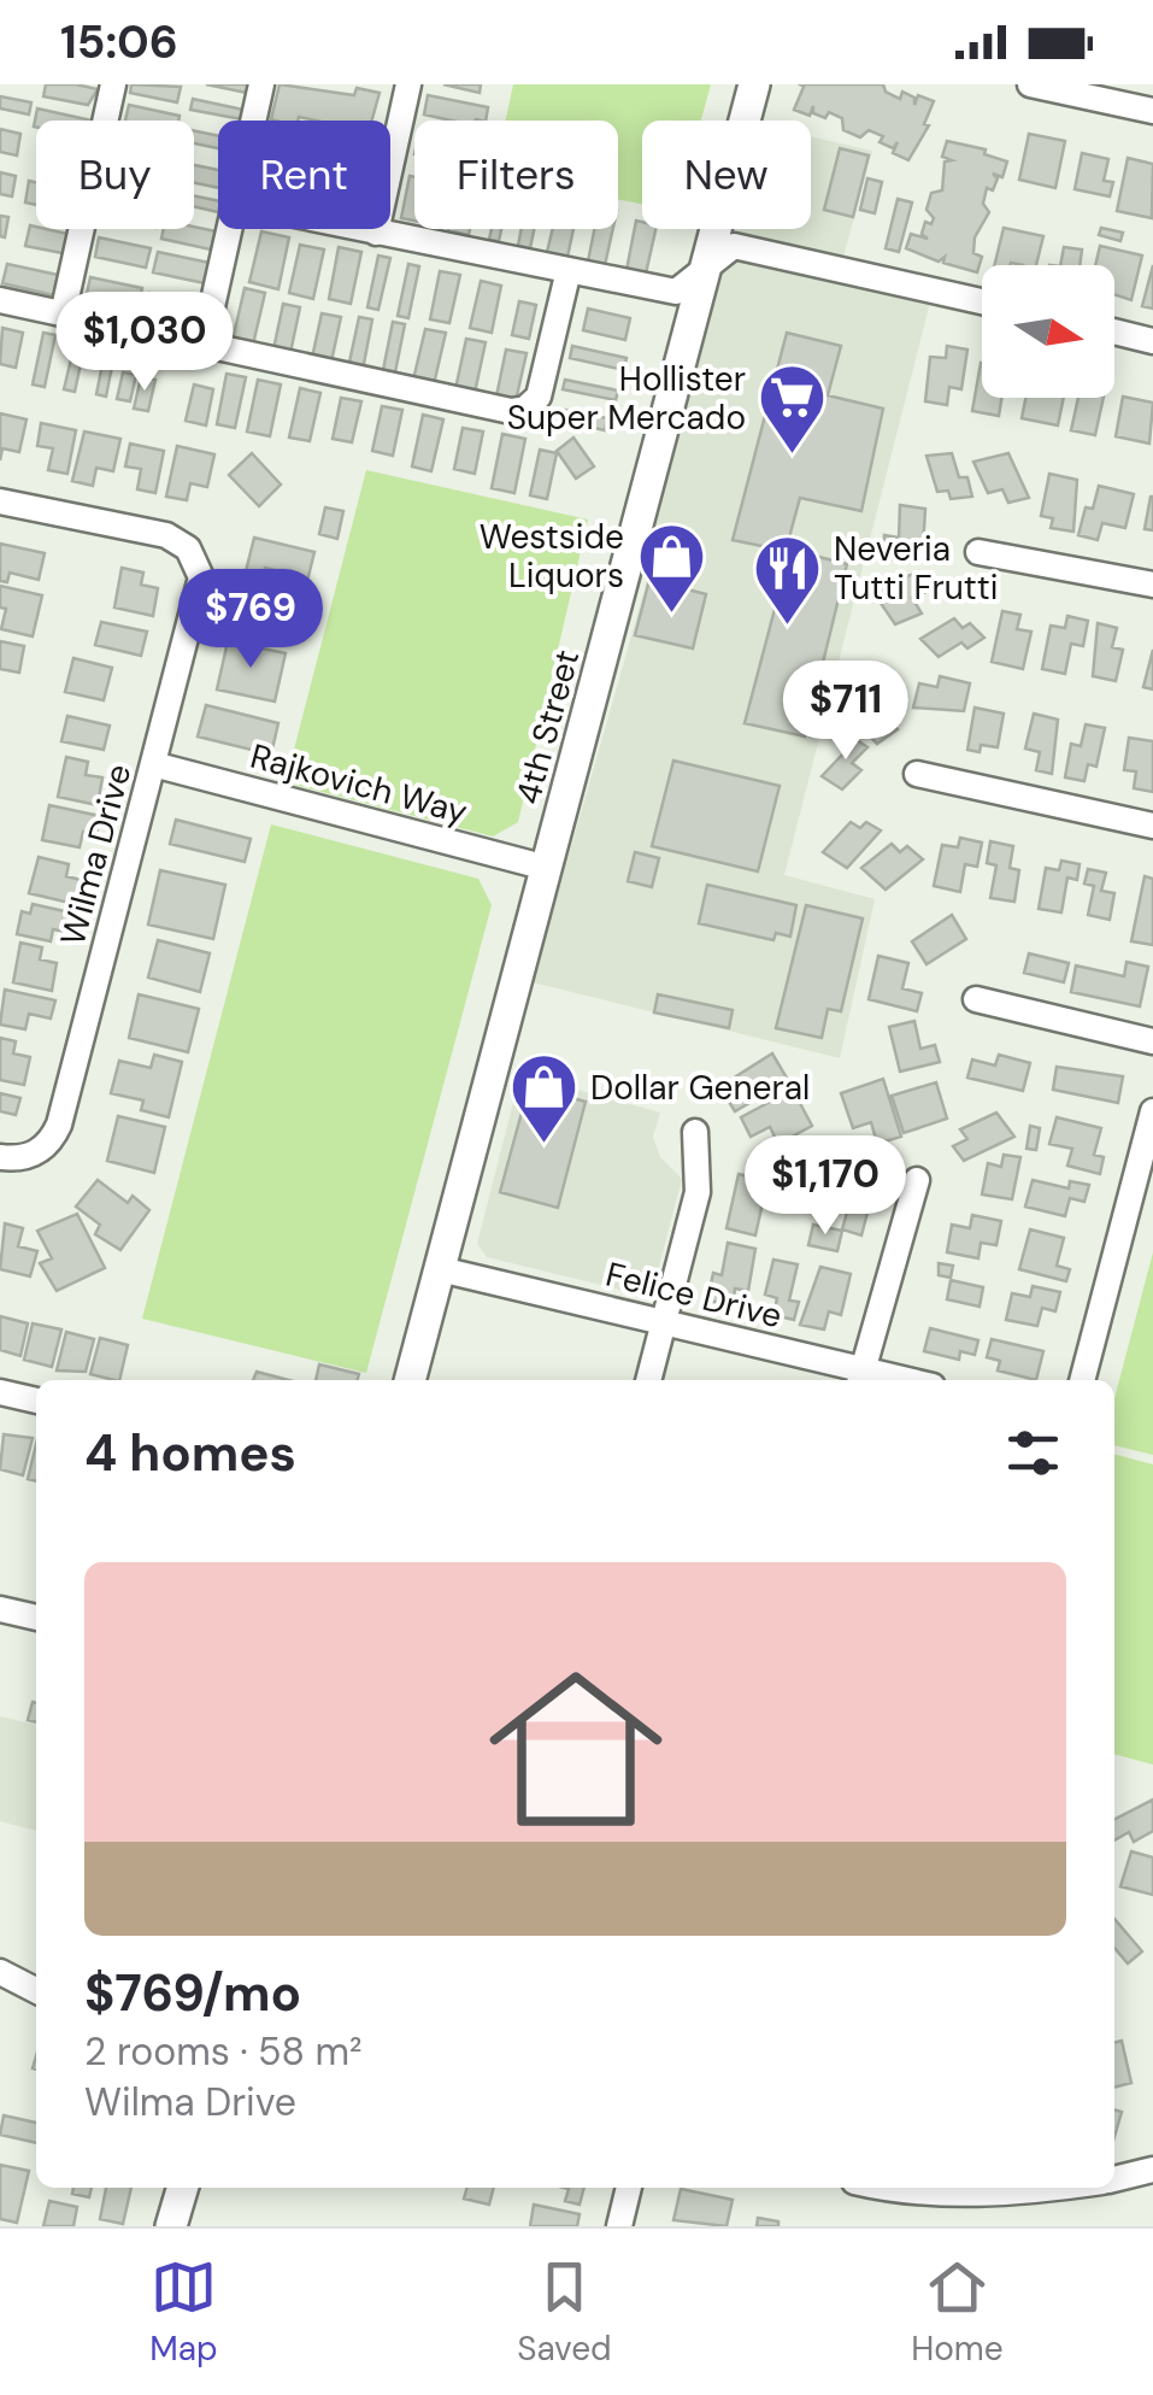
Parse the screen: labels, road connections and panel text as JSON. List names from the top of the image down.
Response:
{
  "streets": {
    "main road": ["4th Street"],
    "street": ["Rajkovich Way", "Wilma Drive", "Felice Drive"]
  },
  "crossings": [
    ["4th Street", "Rajkovich Way"],
    ["4th Street", "Felice Drive"],
    ["Rajkovich Way", "Wilma Drive"]
  ],
  "places": {
    "supermarket": ["Hollister Super Mercado"],
    "shop": ["Westside Liquors", "Dollar General"],
    "restaurant": ["Neveria Tutti Frutti"]
  },
  "north": "right",
  "page": {
    "status": "15:06",
    "chip": [
      "Buy",
      "Rent",
      "Filters",
      "New"
    ],
    "price": [
      "$1,030",
      "$769",
      "$711",
      "$1,170"
    ],
    "heading": "4 homes",
    "list": [
      {
        "name": "$769/mo",
        "note": "2 rooms · 58 m² · Wilma Drive"
      }
    ],
    "tabs": ["Map", "Saved", "Home"]
  }
}
